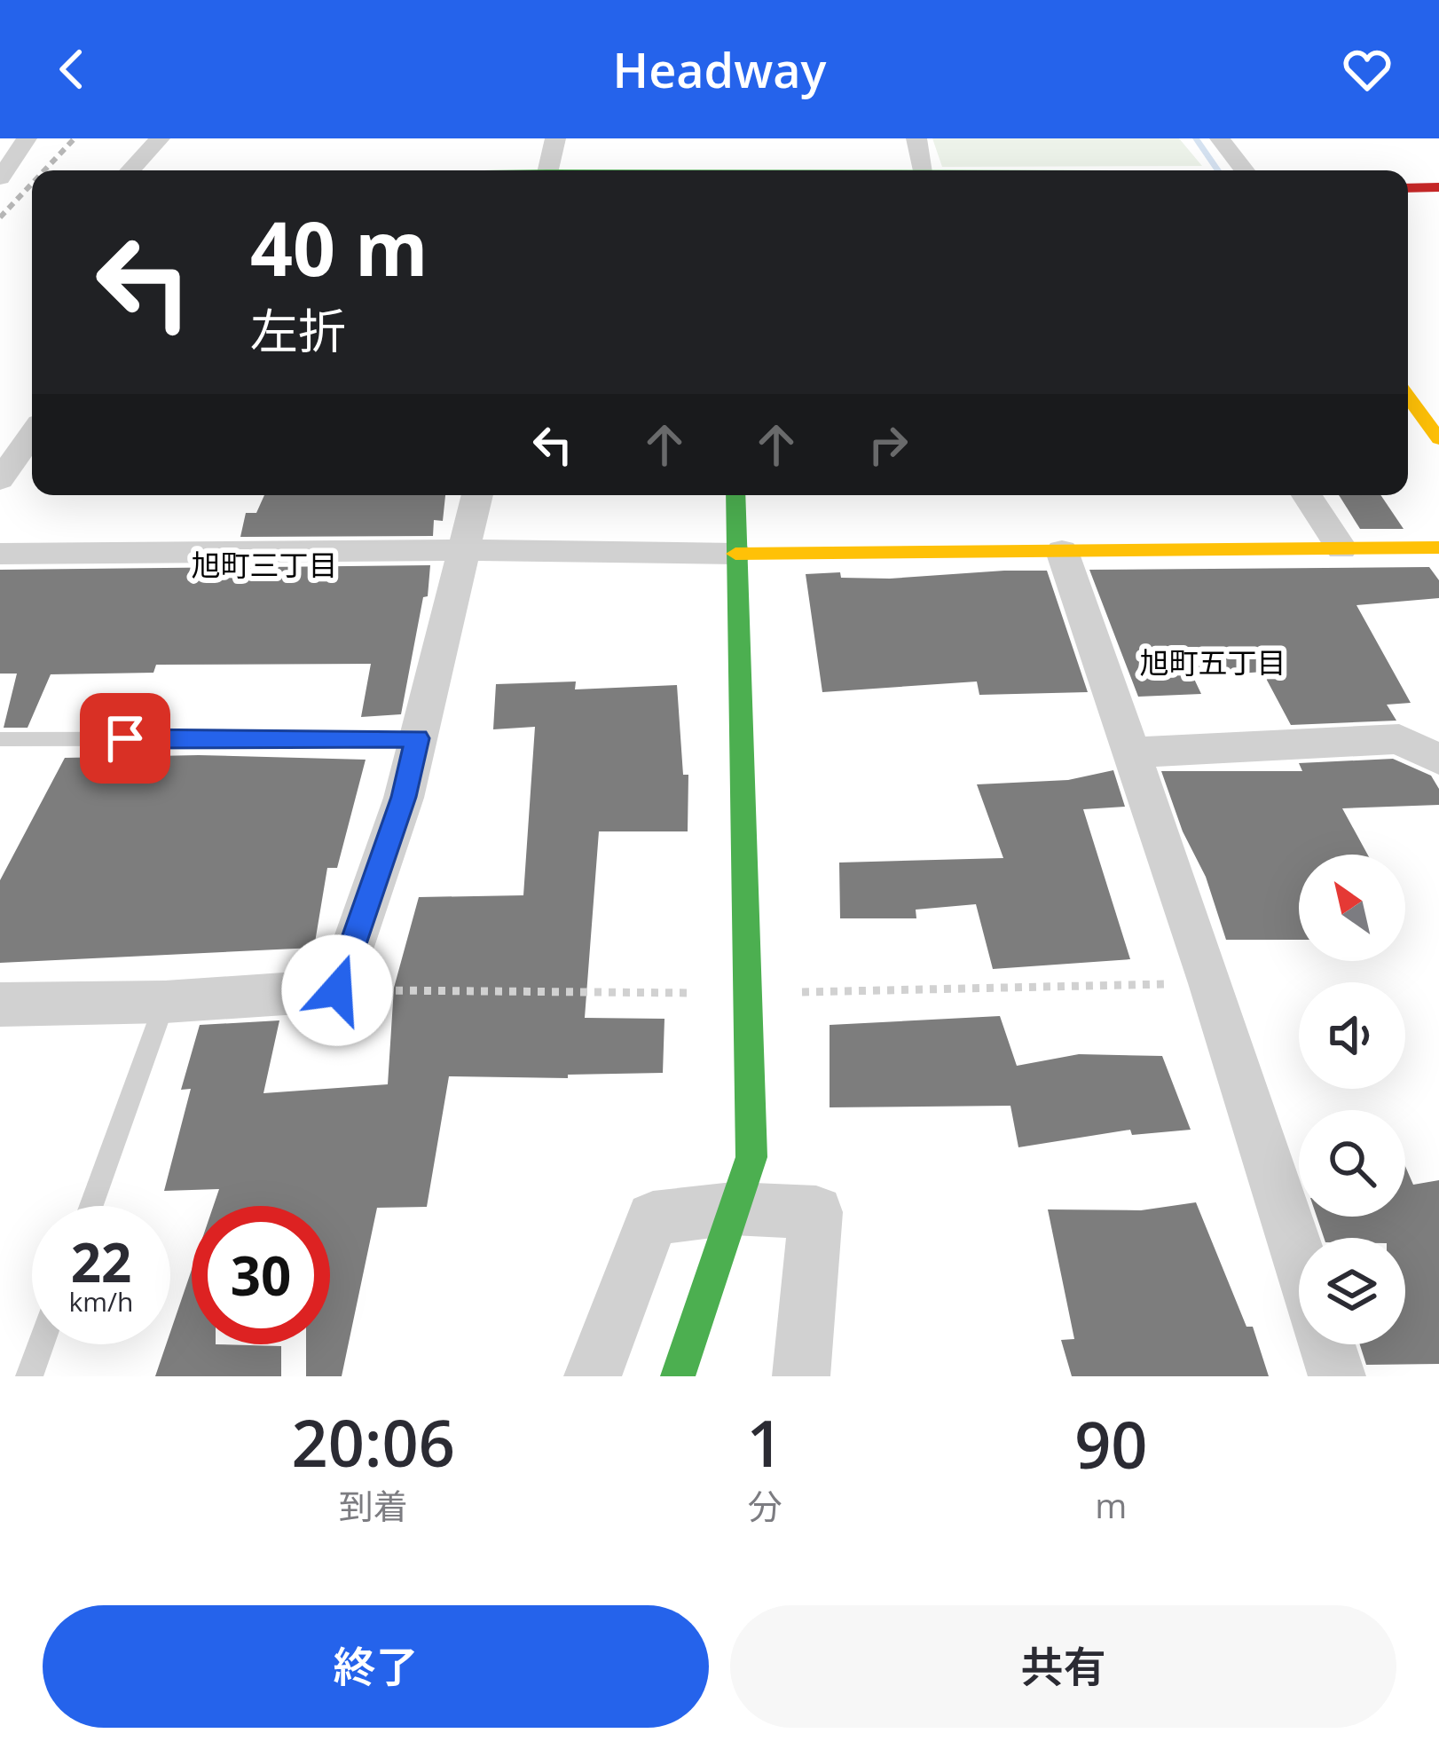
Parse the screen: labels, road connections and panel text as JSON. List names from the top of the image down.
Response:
{
  "districts": ["旭町三丁目", "旭町五丁目"],
  "north": "top left",
  "page": {
    "header": "Headway",
    "turn": ["40 m", "左折"],
    "speed": "22 km/h",
    "limit": "30",
    "eta": [
      "20:06",
      "到着",
      "1",
      "分",
      "90",
      "m"
    ],
    "buttons": ["終了", "共有"]
  }
}
